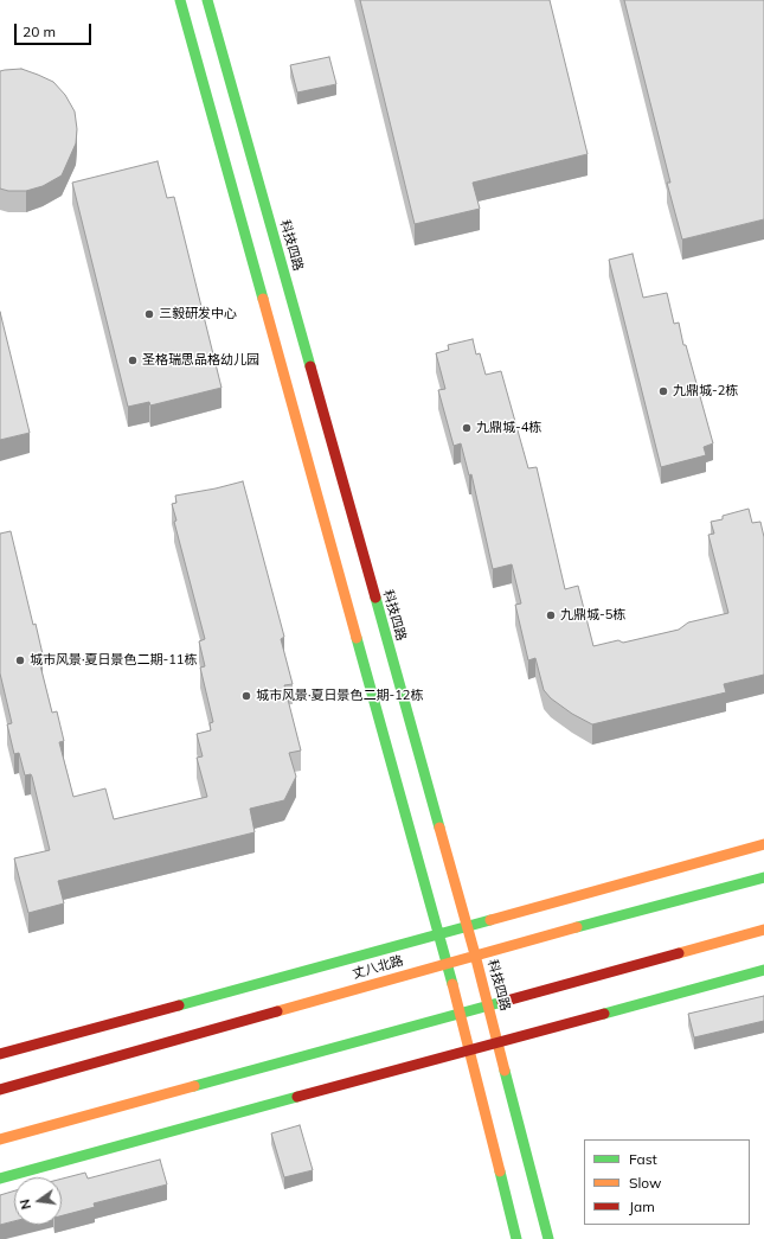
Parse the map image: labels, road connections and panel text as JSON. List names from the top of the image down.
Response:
{
  "streets": {
    "main road": ["科技四路", "丈八北路"]
  },
  "crossings": [
    ["科技四路", "丈八北路"]
  ],
  "places": [
    "三毅研发中心",
    "圣格瑞思品格幼儿园",
    "九鼎城-2栋",
    "九鼎城-4栋",
    "九鼎城-5栋",
    "城市风景·夏日景色二期-11栋",
    "城市风景·夏日景色二期-12栋"
  ],
  "legend": ["Fast", "Slow", "Jam"],
  "scale_bar": "20 m",
  "north": "left"
}
